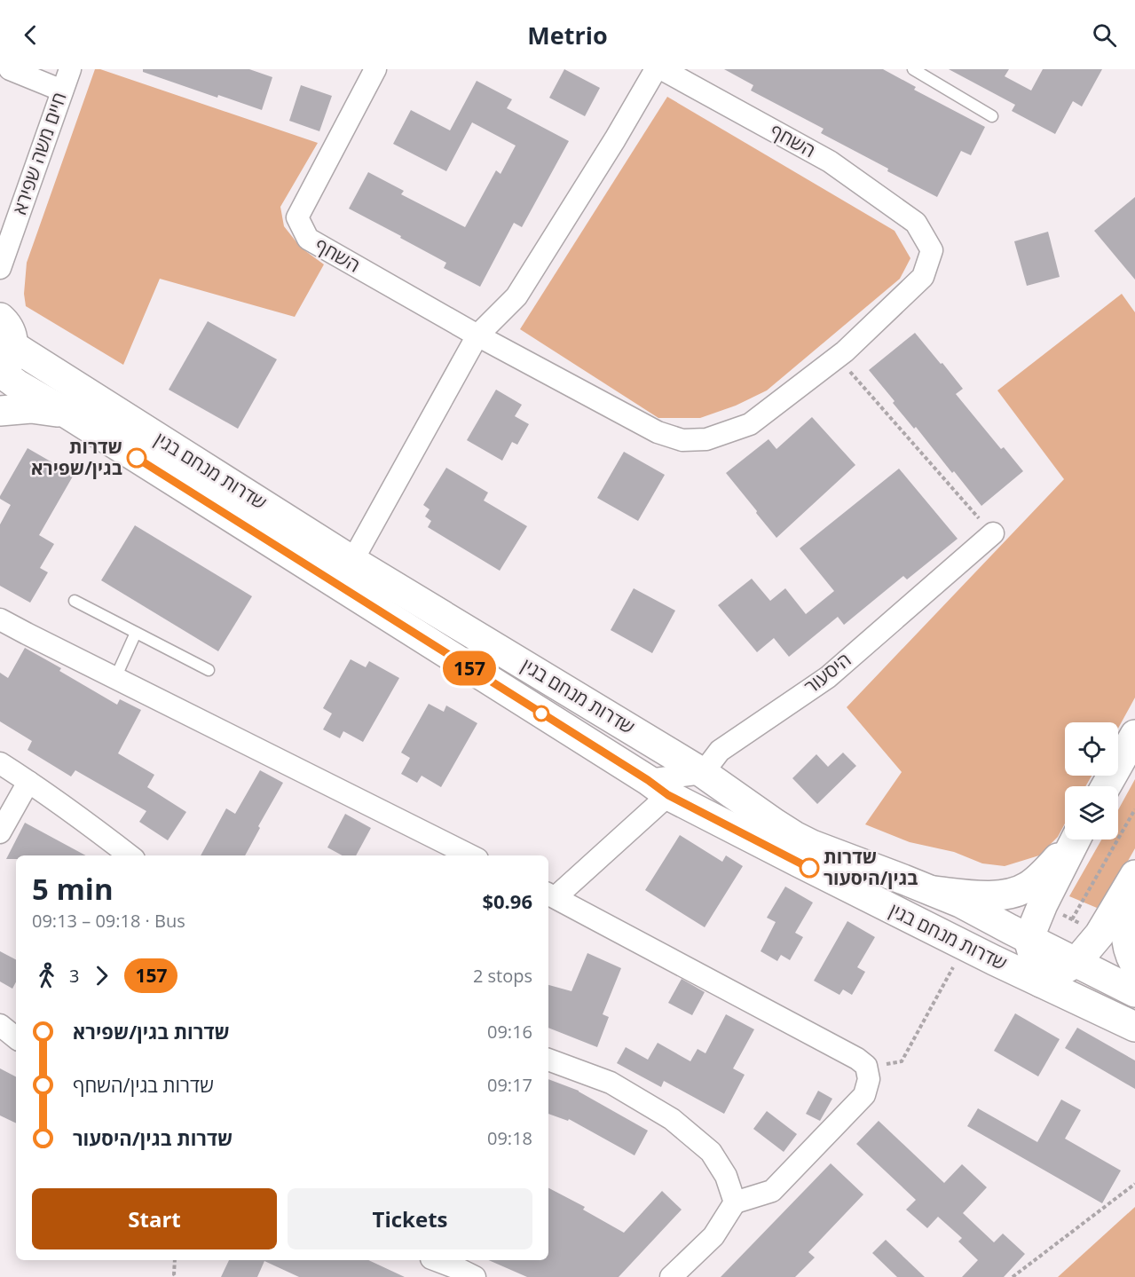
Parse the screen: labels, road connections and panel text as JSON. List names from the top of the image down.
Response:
{
  "streets": {
    "main road": ["שדרות מנחם בגין"],
    "street": ["השחף", "חיים משה שפירא", "היסעור"]
  },
  "crossings": [
    ["שדרות מנחם בגין", "היסעור"]
  ],
  "places": ["שדרות בגין/שפירא", "שדרות בגין/היסעור"],
  "lines": ["bus line 157"],
  "page": {
    "header": "Metrio",
    "on_map": "157",
    "heading": ["5 min", "09:13 – 09:18 · Bus", "$0.96"],
    "legs": ["3", "157", "2 stops"],
    "list": [
      {
        "name": "שדרות בגין/שפירא",
        "value": "09:16"
      },
      {
        "name": "שדרות בגין/השחף",
        "value": "09:17"
      },
      {
        "name": "שדרות בגין/היסעור",
        "value": "09:18"
      }
    ],
    "buttons": ["Start", "Tickets"]
  }
}
